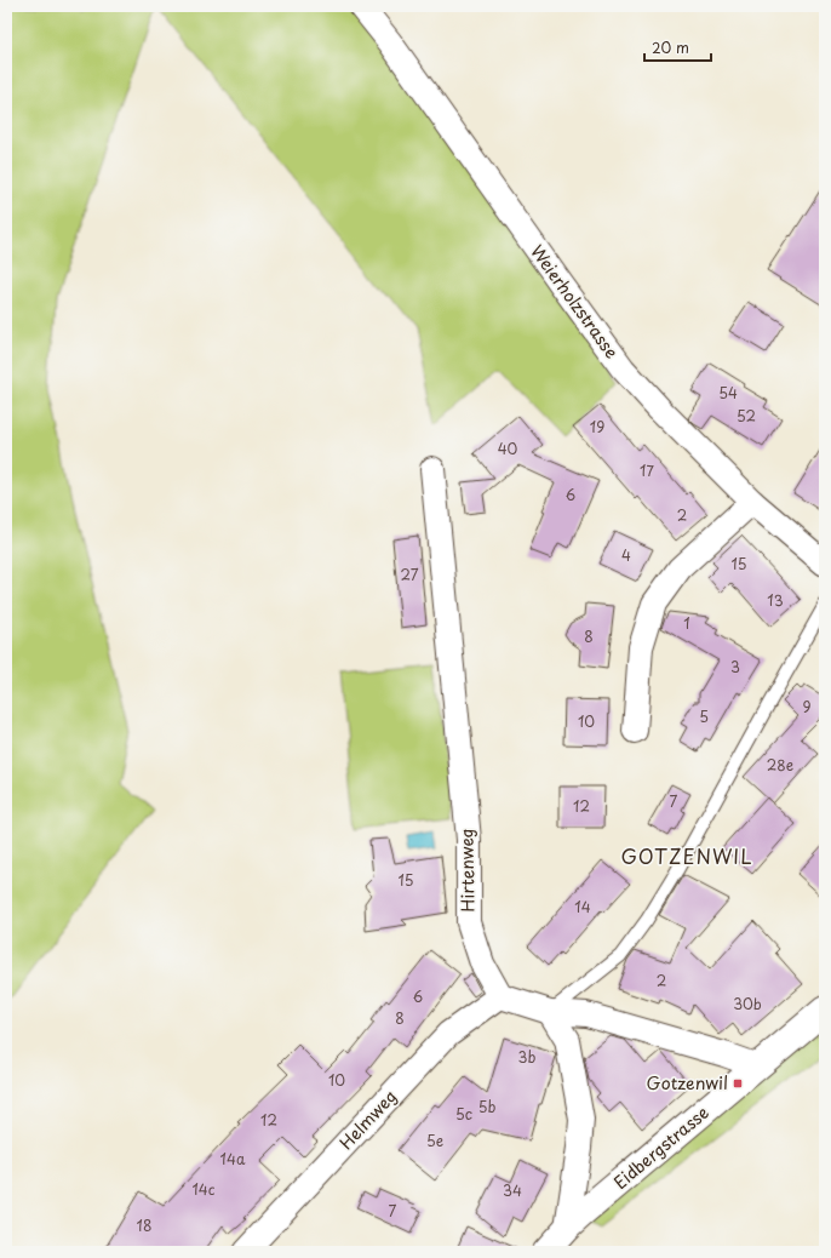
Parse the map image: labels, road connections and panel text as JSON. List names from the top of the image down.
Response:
{
  "streets": {
    "street": [
      "Weierholzstrasse",
      "Hirtenweg",
      "Helmweg",
      "Eidbergstrasse"
    ]
  },
  "crossings": [
    ["Hirtenweg", "Helmweg"]
  ],
  "districts": ["GOTZENWIL"],
  "places": {
    "transit": ["Gotzenwil"]
  },
  "house_numbers": [
    "54",
    "52",
    "19",
    "40",
    "17",
    "6",
    "2",
    "4",
    "15",
    "27",
    "13",
    "1",
    "8",
    "3",
    "9",
    "5",
    "10",
    "28e",
    "7",
    "12",
    "15",
    "14",
    "2",
    "6",
    "30b",
    "8",
    "3b",
    "10",
    "5b",
    "5c",
    "12",
    "5e",
    "14a",
    "14c",
    "34",
    "7",
    "18"
  ],
  "scale_bar": "20 m"
}
